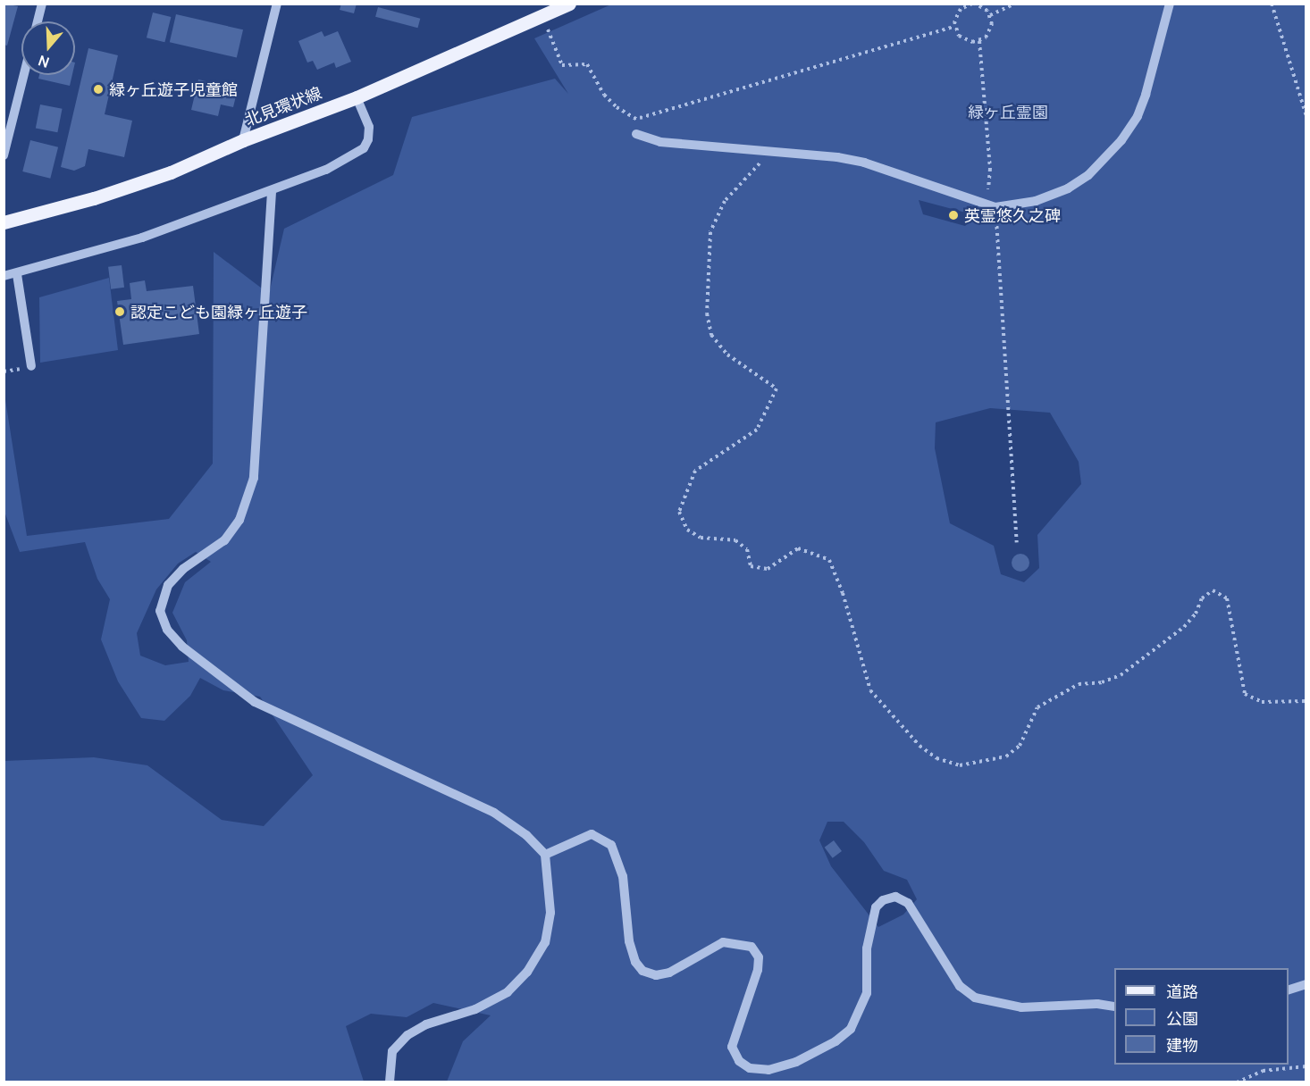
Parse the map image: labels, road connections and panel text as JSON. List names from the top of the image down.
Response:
{
  "streets": {
    "main road": ["北見環状線"]
  },
  "parks": ["緑ヶ丘霊園"],
  "places": ["緑ヶ丘遊子児童館", "英霊悠久之碑", "認定こども園緑ヶ丘遊子"],
  "legend": ["道路", "公園", "建物"],
  "north": "bottom"
}
